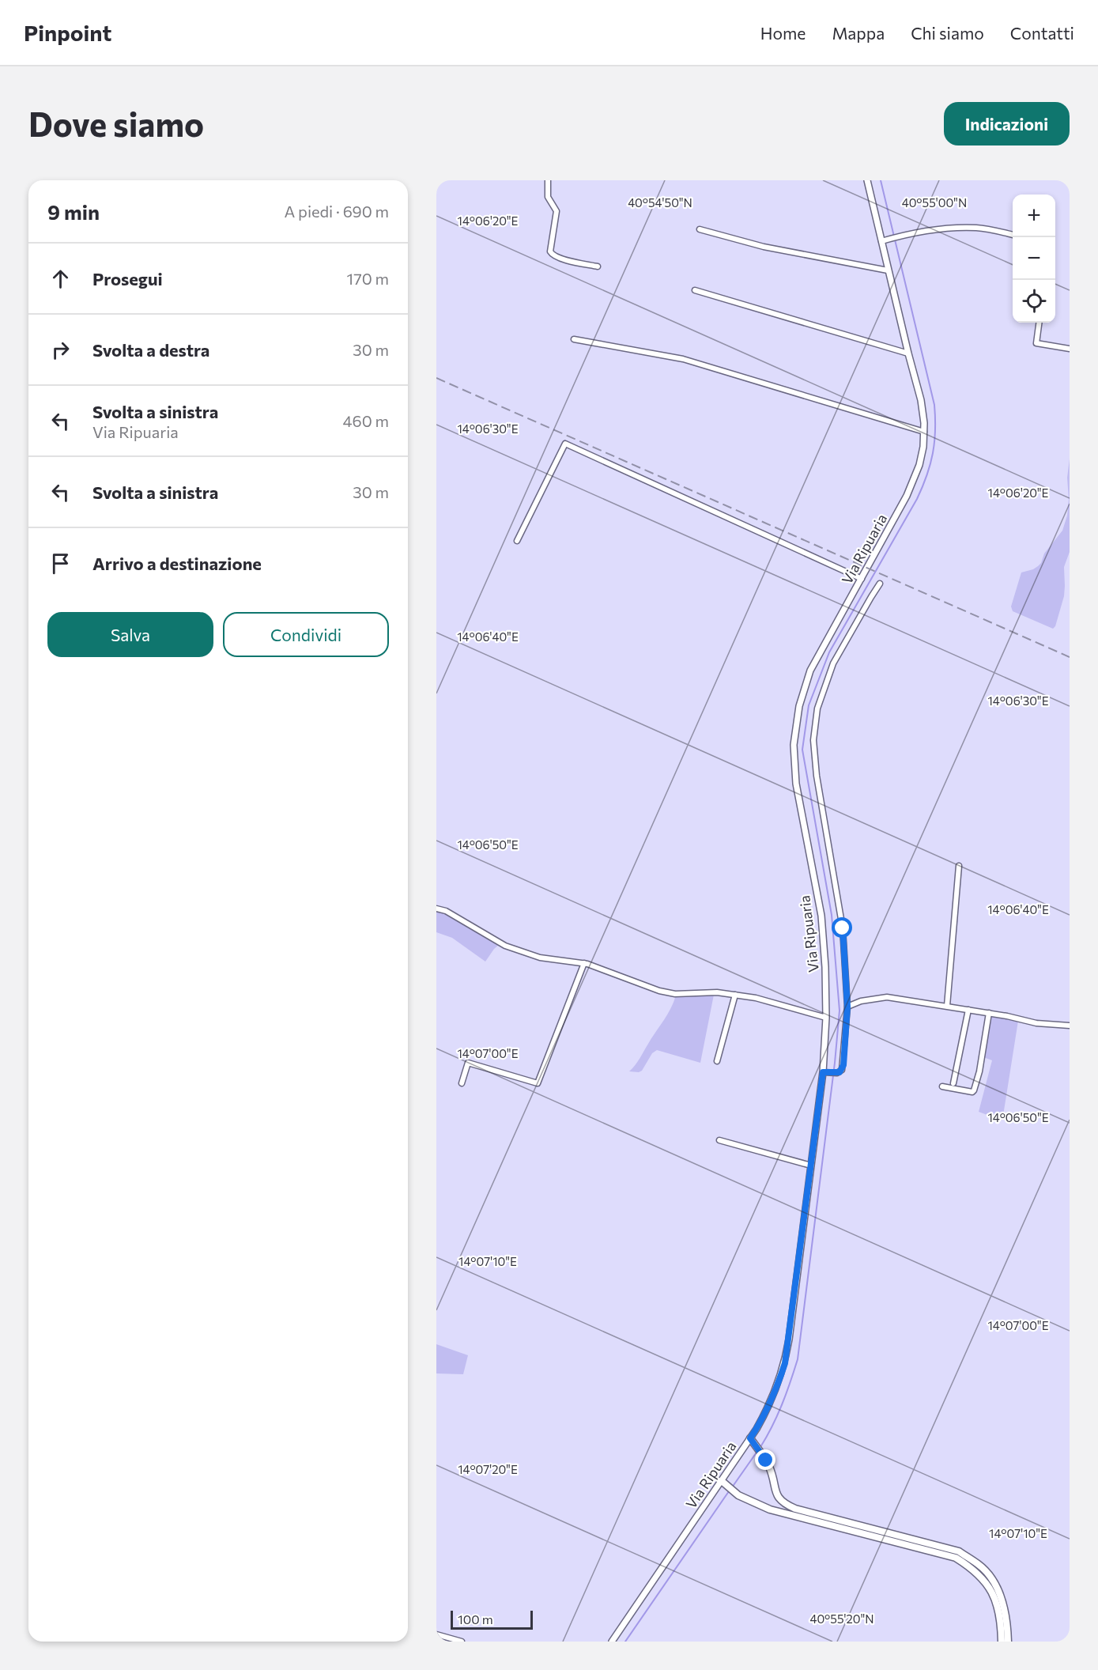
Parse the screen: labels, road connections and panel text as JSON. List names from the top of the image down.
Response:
{
  "streets": {
    "street": ["Via Ripuaria"]
  },
  "scale_bar": "100 m",
  "page": {
    "header": "Pinpoint",
    "nav": [
      "Home",
      "Mappa",
      "Chi siamo",
      "Contatti"
    ],
    "buttons": [
      "Indicazioni",
      ["Salva", "Condividi"]
    ],
    "title": "Dove siamo",
    "heading": ["9 min", "A piedi · 690 m"],
    "map_buttons": ["+", "−"],
    "list": [
      ["Prosegui", "170 m"],
      ["Svolta a destra", "30 m"],
      ["Svolta a sinistra", "Via Ripuaria", "460 m"],
      ["Svolta a sinistra", "30 m"],
      "Arrivo a destinazione"
    ],
    "scale": "100 m"
  },
  "coordinates": [
    "40°54'50\"N",
    "40°55'00\"N",
    "14°06'20\"E",
    "14°06'30\"E",
    "14°06'40\"E",
    "14°06'50\"E",
    "14°07'00\"E",
    "14°07'10\"E",
    "14°07'20\"E",
    "40°55'20\"N"
  ]
}
